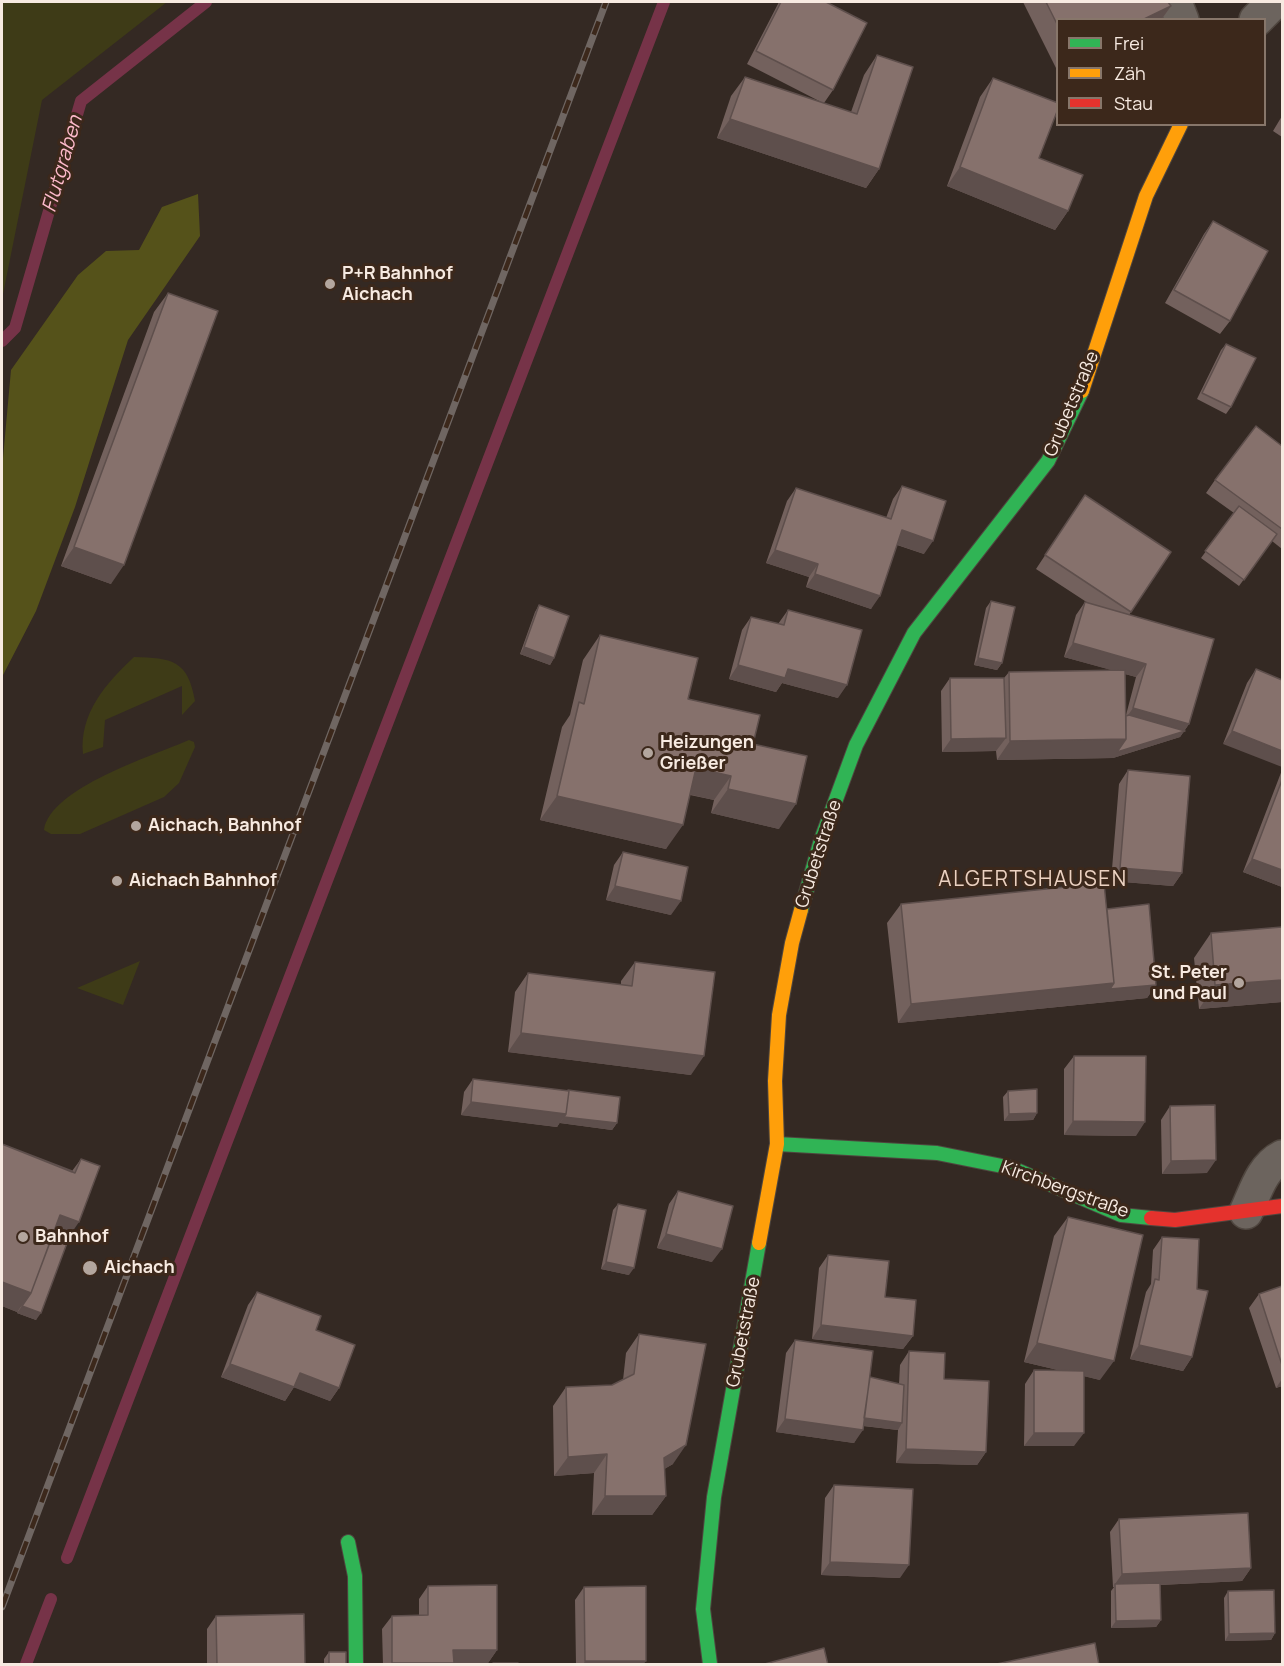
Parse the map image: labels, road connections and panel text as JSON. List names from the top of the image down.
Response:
{
  "streets": {
    "street": ["Grubetstraße", "Kirchbergstraße"]
  },
  "crossings": [
    ["Grubetstraße", "Kirchbergstraße"]
  ],
  "districts": ["ALGERTSHAUSEN"],
  "water": ["Flutgraben"],
  "places": [
    "P+R Bahnhof Aichach",
    "Heizungen Grießer",
    "Aichach, Bahnhof",
    "Aichach Bahnhof",
    "St. Peter und Paul",
    "Bahnhof",
    "Aichach"
  ],
  "legend": ["Frei", "Zäh", "Stau"]
}
